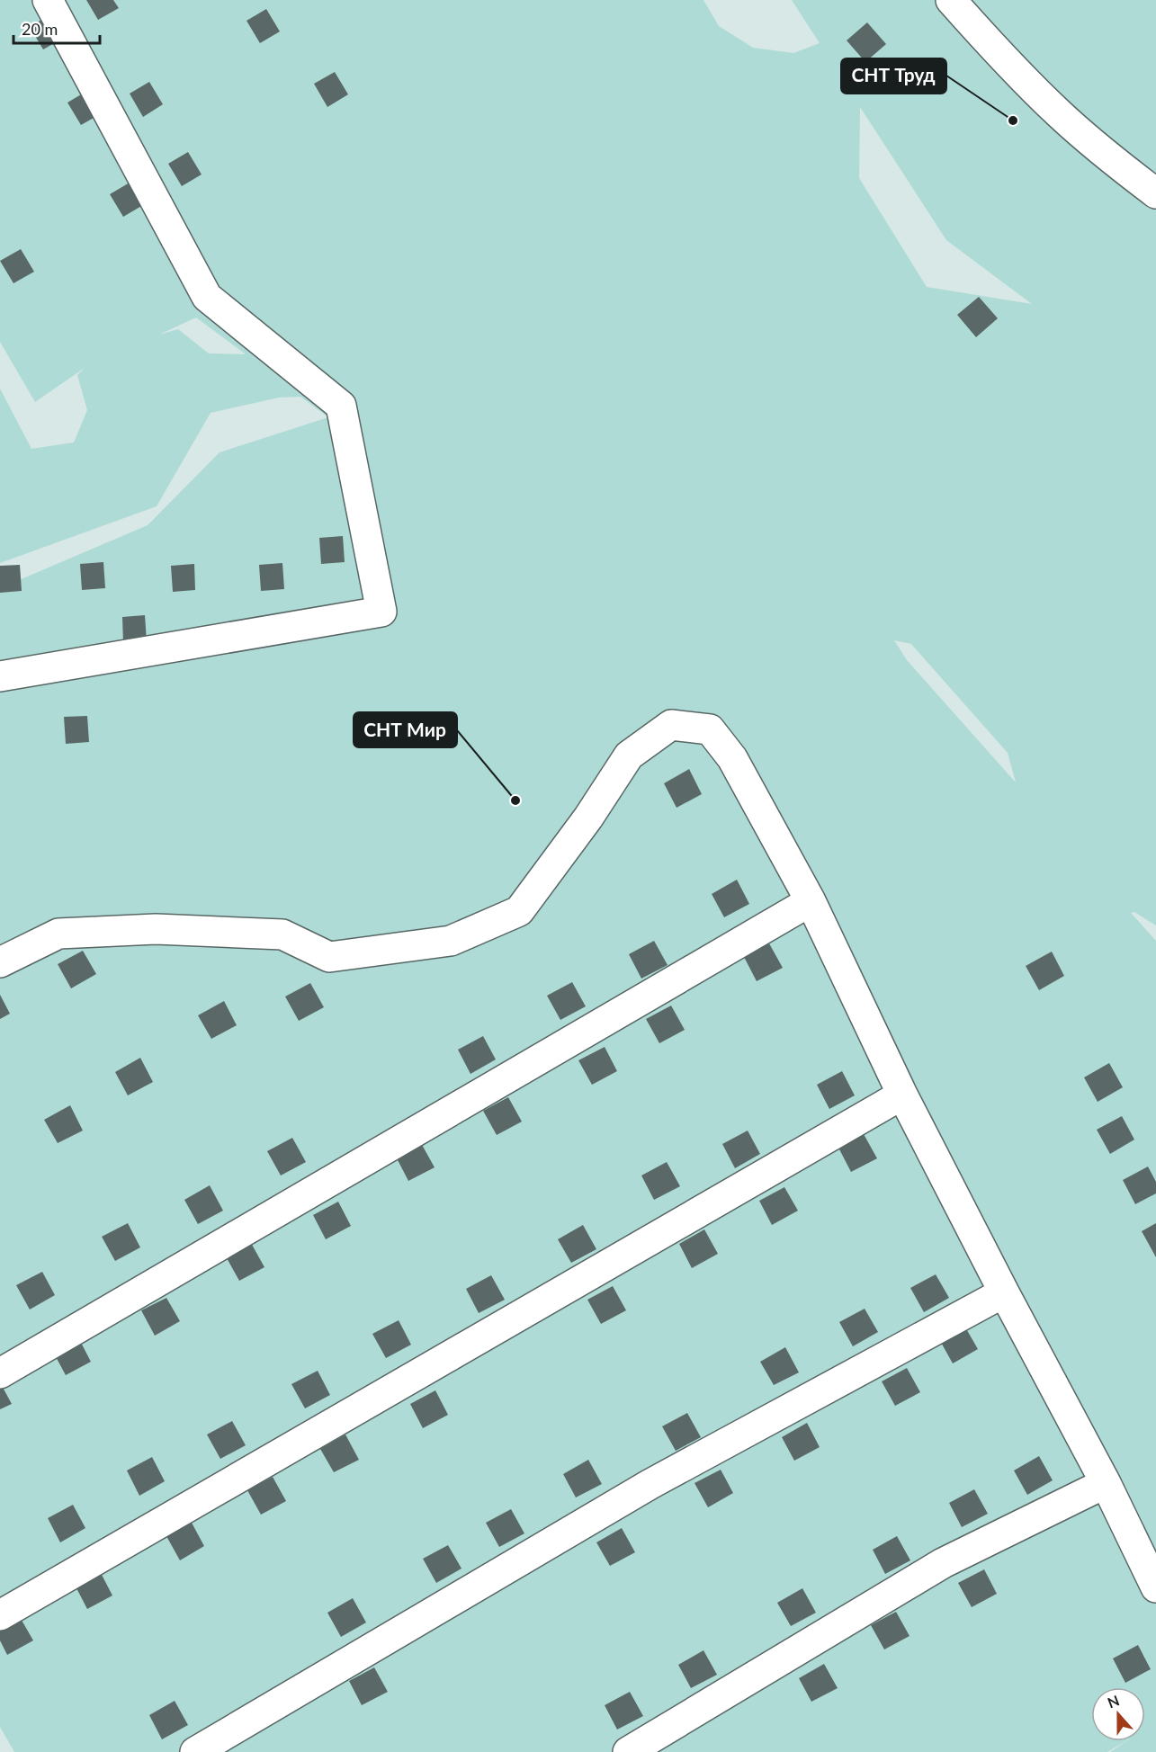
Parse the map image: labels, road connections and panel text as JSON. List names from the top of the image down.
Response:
{
  "places": ["СНТ Труд", "СНТ Мир"],
  "scale_bar": "20 m",
  "north": "top"
}
